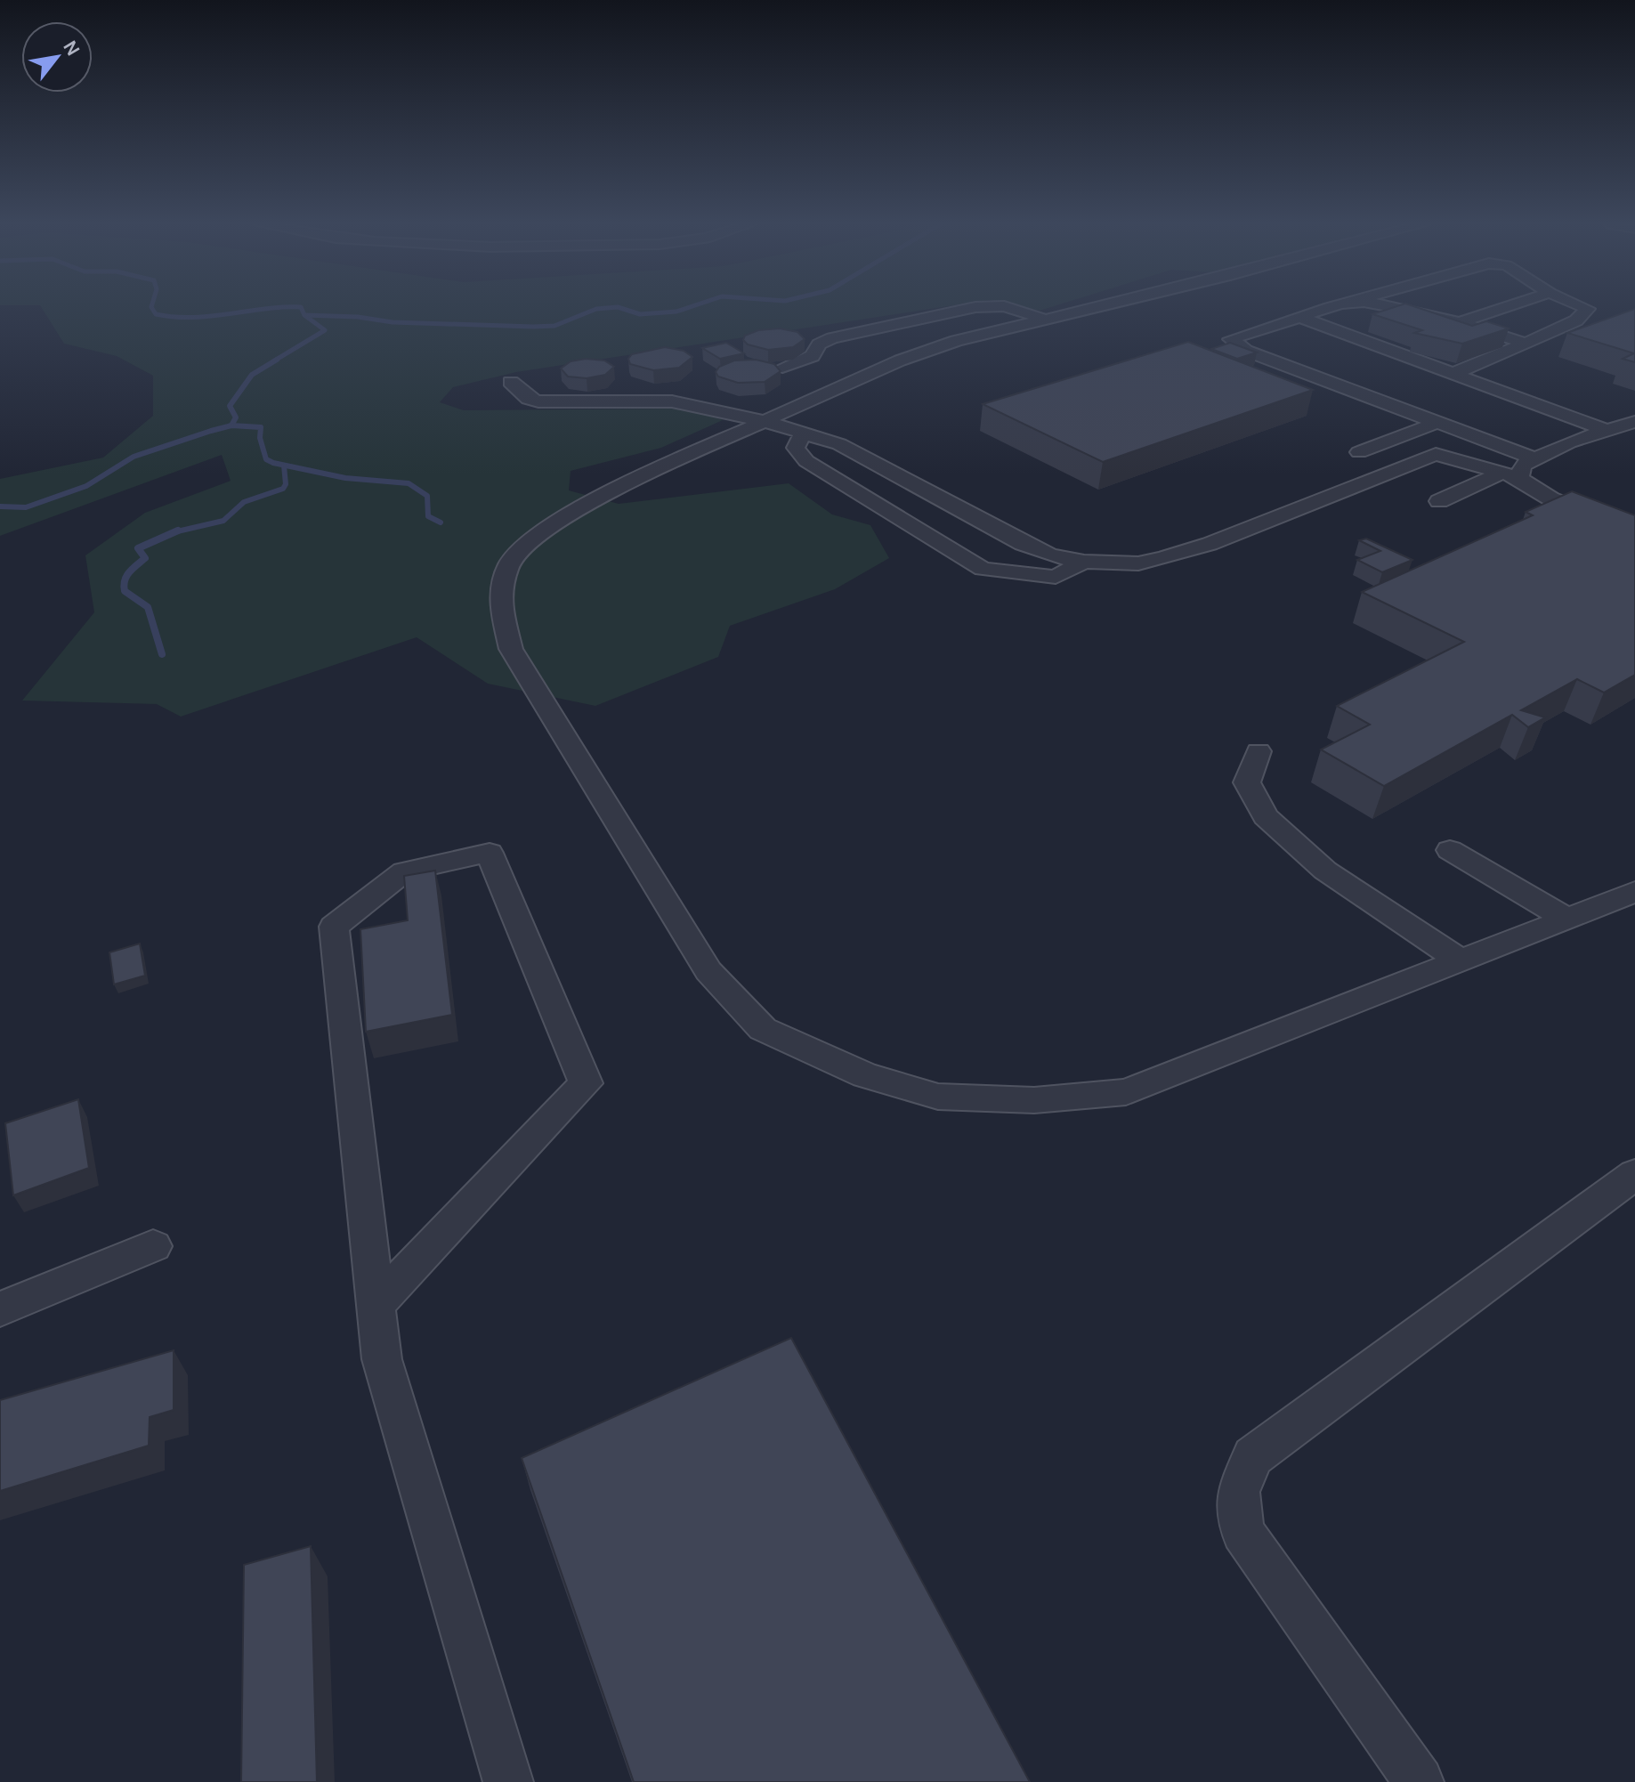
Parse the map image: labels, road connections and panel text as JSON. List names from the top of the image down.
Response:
{
  "north": "top right"
}
